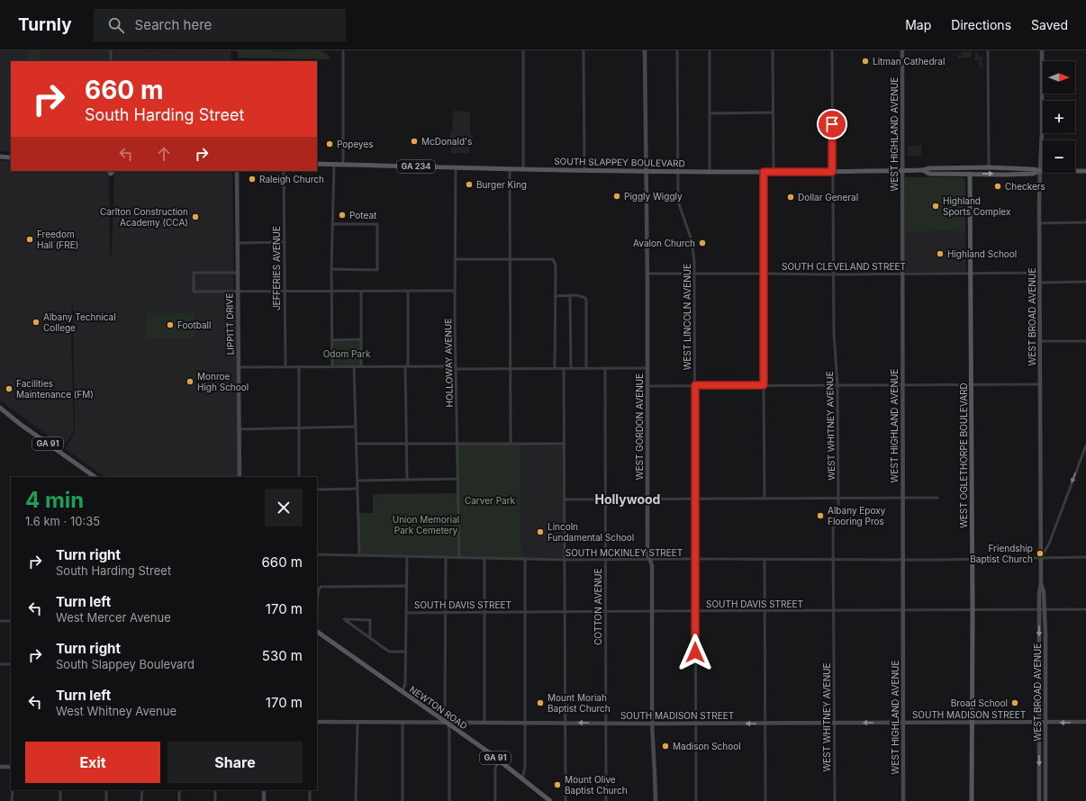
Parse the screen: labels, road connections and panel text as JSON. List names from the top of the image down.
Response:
{
  "streets": {
    "main road": [
      "SOUTH SLAPPEY BOULEVARD",
      "GA 234",
      "GA 91",
      "WEST OGLETHORPE BOULEVARD",
      "NEWTON ROAD"
    ],
    "street": [
      "WEST HIGHLAND AVENUE",
      "SOUTH CLEVELAND STREET",
      "JEFFERIES AVENUE",
      "WEST LINCOLN AVENUE",
      "WEST BROAD AVENUE",
      "LIPPITT DRIVE",
      "HOLLOWAY AVENUE",
      "WEST WHITNEY AVENUE",
      "WEST GORDON AVENUE",
      "SOUTH MCKINLEY STREET",
      "SOUTH DAVIS STREET",
      "COTTON AVENUE",
      "SOUTH MADISON STREET"
    ]
  },
  "crossings": [
    ["WEST HIGHLAND AVENUE", "SOUTH SLAPPEY BOULEVARD"],
    ["WEST HIGHLAND AVENUE", "SOUTH CLEVELAND STREET"],
    ["WEST HIGHLAND AVENUE", "SOUTH MCKINLEY STREET"],
    ["WEST HIGHLAND AVENUE", "SOUTH DAVIS STREET"],
    ["WEST HIGHLAND AVENUE", "SOUTH MADISON STREET"],
    ["SOUTH SLAPPEY BOULEVARD", "WEST LINCOLN AVENUE"],
    ["SOUTH SLAPPEY BOULEVARD", "WEST BROAD AVENUE"],
    ["SOUTH SLAPPEY BOULEVARD", "HOLLOWAY AVENUE"],
    ["SOUTH SLAPPEY BOULEVARD", "WEST WHITNEY AVENUE"],
    ["SOUTH SLAPPEY BOULEVARD", "WEST GORDON AVENUE"],
    ["SOUTH SLAPPEY BOULEVARD", "WEST OGLETHORPE BOULEVARD"],
    ["SOUTH CLEVELAND STREET", "WEST LINCOLN AVENUE"],
    ["SOUTH CLEVELAND STREET", "WEST BROAD AVENUE"],
    ["SOUTH CLEVELAND STREET", "WEST WHITNEY AVENUE"],
    ["SOUTH CLEVELAND STREET", "WEST GORDON AVENUE"],
    ["SOUTH CLEVELAND STREET", "WEST OGLETHORPE BOULEVARD"],
    ["WEST LINCOLN AVENUE", "SOUTH MCKINLEY STREET"],
    ["WEST LINCOLN AVENUE", "SOUTH DAVIS STREET"],
    ["WEST LINCOLN AVENUE", "SOUTH MADISON STREET"],
    ["WEST BROAD AVENUE", "SOUTH MCKINLEY STREET"],
    ["WEST BROAD AVENUE", "SOUTH DAVIS STREET"],
    ["WEST BROAD AVENUE", "SOUTH MADISON STREET"],
    ["HOLLOWAY AVENUE", "SOUTH MCKINLEY STREET"],
    ["WEST WHITNEY AVENUE", "SOUTH MCKINLEY STREET"],
    ["WEST WHITNEY AVENUE", "SOUTH DAVIS STREET"],
    ["WEST WHITNEY AVENUE", "SOUTH MADISON STREET"],
    ["WEST GORDON AVENUE", "SOUTH MCKINLEY STREET"],
    ["WEST GORDON AVENUE", "SOUTH DAVIS STREET"],
    ["WEST GORDON AVENUE", "SOUTH MADISON STREET"],
    ["WEST OGLETHORPE BOULEVARD", "SOUTH MCKINLEY STREET"],
    ["WEST OGLETHORPE BOULEVARD", "SOUTH DAVIS STREET"],
    ["WEST OGLETHORPE BOULEVARD", "SOUTH MADISON STREET"],
    ["SOUTH MCKINLEY STREET", "COTTON AVENUE"],
    ["SOUTH DAVIS STREET", "COTTON AVENUE"],
    ["COTTON AVENUE", "SOUTH MADISON STREET"],
    ["NEWTON ROAD", "SOUTH MADISON STREET"]
  ],
  "districts": ["Hollywood"],
  "parks": ["Odom Park", "Carver Park", "Union Memorial Park Cemetery"],
  "places": [
    "Litman Cathedral",
    "McDonald's",
    "Popeyes",
    "Raleigh Church",
    "Burger King",
    "Checkers",
    "Piggly Wiggly",
    "Dollar General",
    "Highland Sports Complex",
    "Poteat",
    "Carlton Construction Academy (CCA)",
    "Freedom Hall (FRE)",
    "Avalon Church",
    "Highland School",
    "Albany Technical College",
    "Football",
    "Monroe High School",
    "Facilities Maintenance (FM)",
    "Albany Epoxy Flooring Pros",
    "Lincoln Fundamental School",
    "Friendship Baptist Church",
    "Mount Moriah Baptist Church",
    "Broad School",
    "Madison School",
    "Mount Olive Baptist Church"
  ],
  "north": "right",
  "page": {
    "header": "Turnly",
    "search": "Search here",
    "nav": ["Map", "Directions", "Saved"],
    "map_buttons": ["+", "−"],
    "turn": ["660 m", "South Harding Street"],
    "heading": ["4 min", "1.6 km · 10:35"],
    "list": [
      {
        "name": "Turn right",
        "note": "South Harding Street",
        "value": "660 m"
      },
      {
        "name": "Turn left",
        "note": "West Mercer Avenue",
        "value": "170 m"
      },
      {
        "name": "Turn right",
        "note": "South Slappey Boulevard",
        "value": "530 m"
      },
      {
        "name": "Turn left",
        "note": "West Whitney Avenue",
        "value": "170 m"
      }
    ],
    "buttons": ["Exit", "Share"]
  }
}
